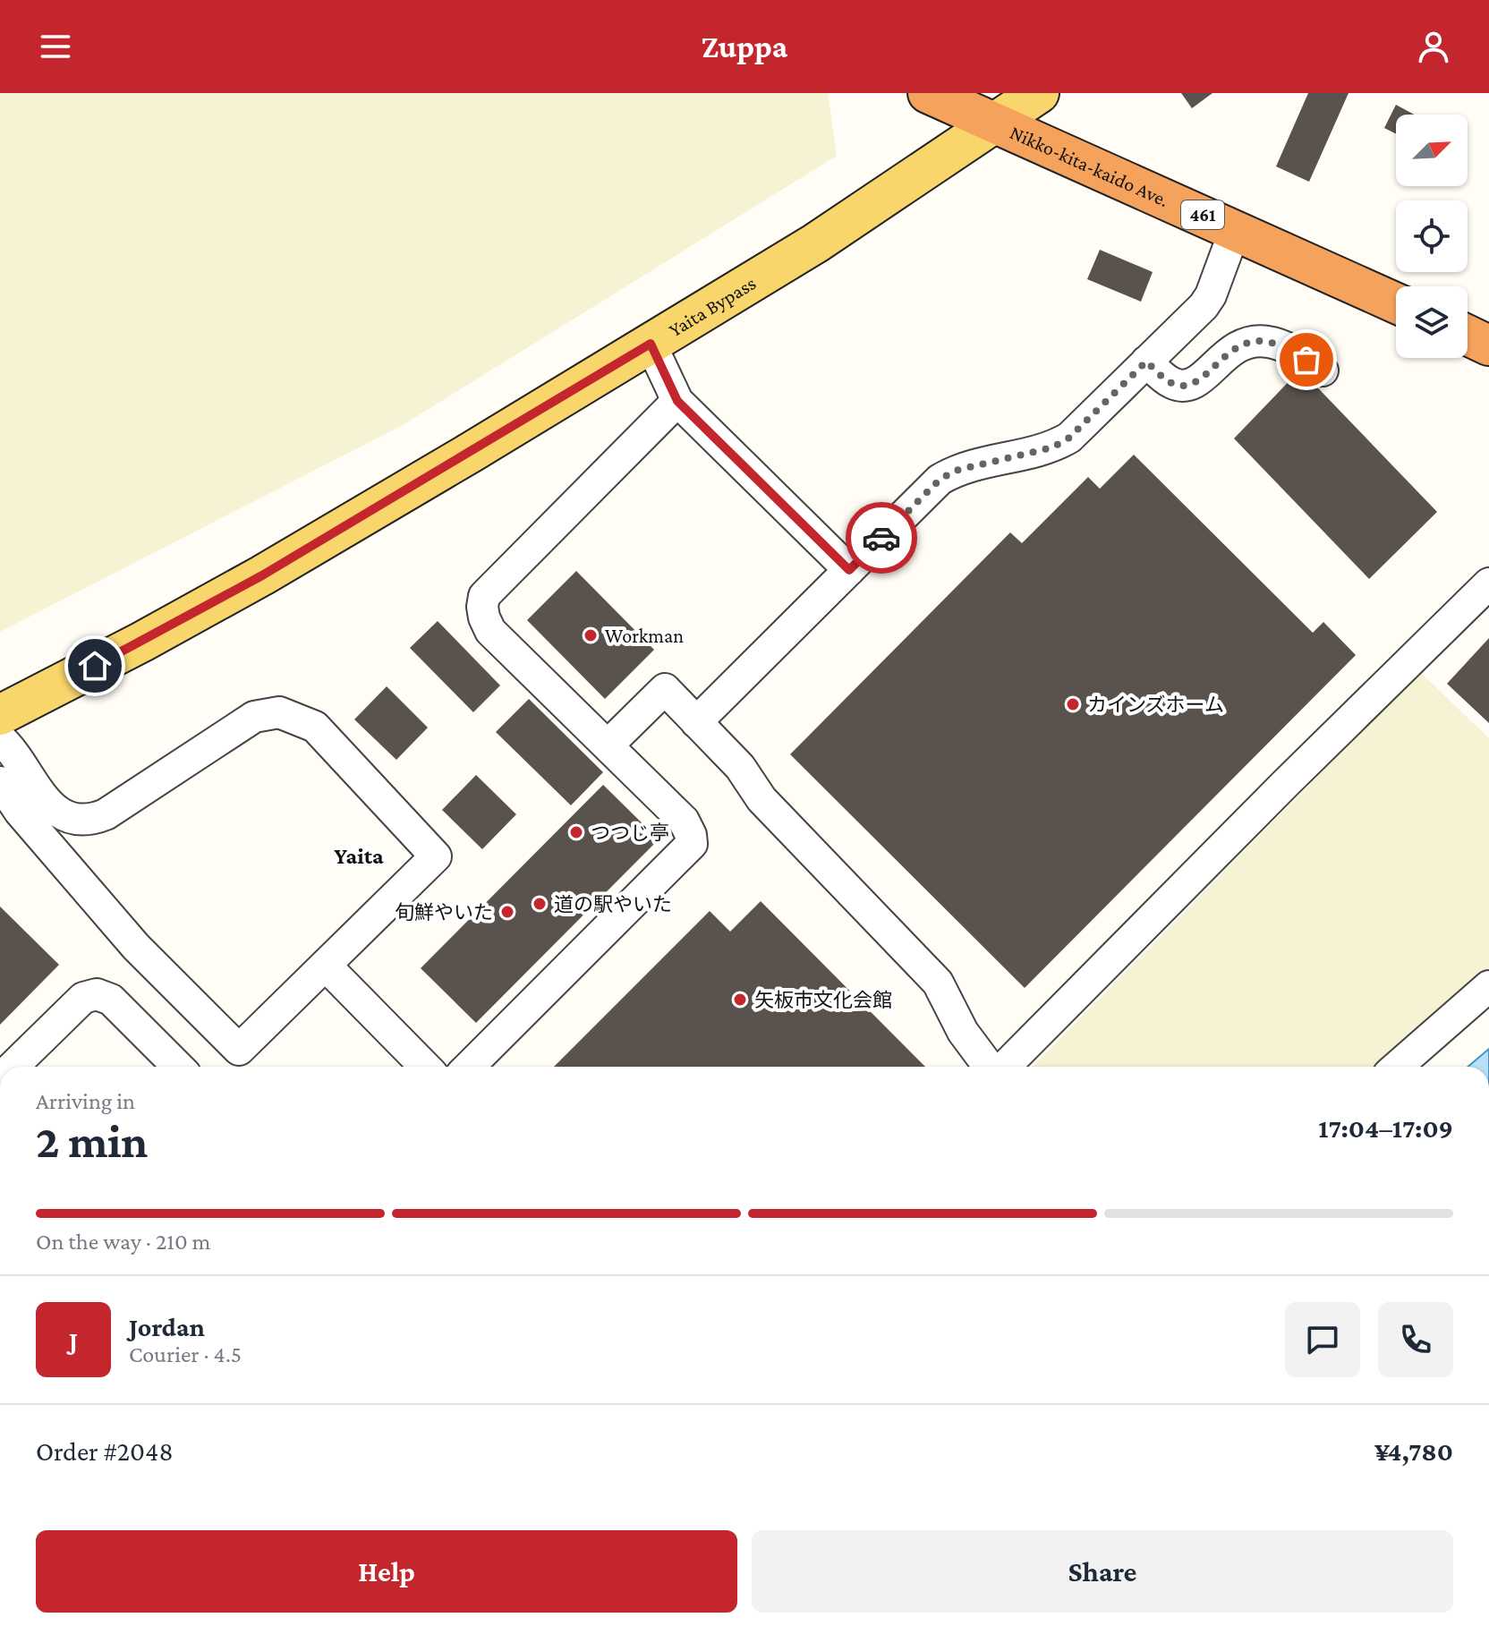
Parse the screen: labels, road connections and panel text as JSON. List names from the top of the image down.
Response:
{
  "streets": {
    "highway": ["Nikko-kita-kaido Ave.", "461"],
    "main road": ["Yaita Bypass"]
  },
  "crossings": [
    ["Nikko-kita-kaido Ave.", "Yaita Bypass"]
  ],
  "districts": ["Yaita"],
  "places": [
    "Workman",
    "カインズホーム",
    "つつじ亭",
    "道の駅やいた",
    "旬鮮やいた",
    "矢板市文化会館"
  ],
  "north": "top right",
  "page": {
    "header": "Zuppa",
    "heading": ["2 min", "Arriving in", "17:04–17:09"],
    "panel": [
      "Jordan",
      "Courier · 4.5",
      "Order #2048",
      "¥4,780"
    ],
    "bar": "On the way · 210 m",
    "round": "J",
    "buttons": ["Help", "Share"]
  }
}
